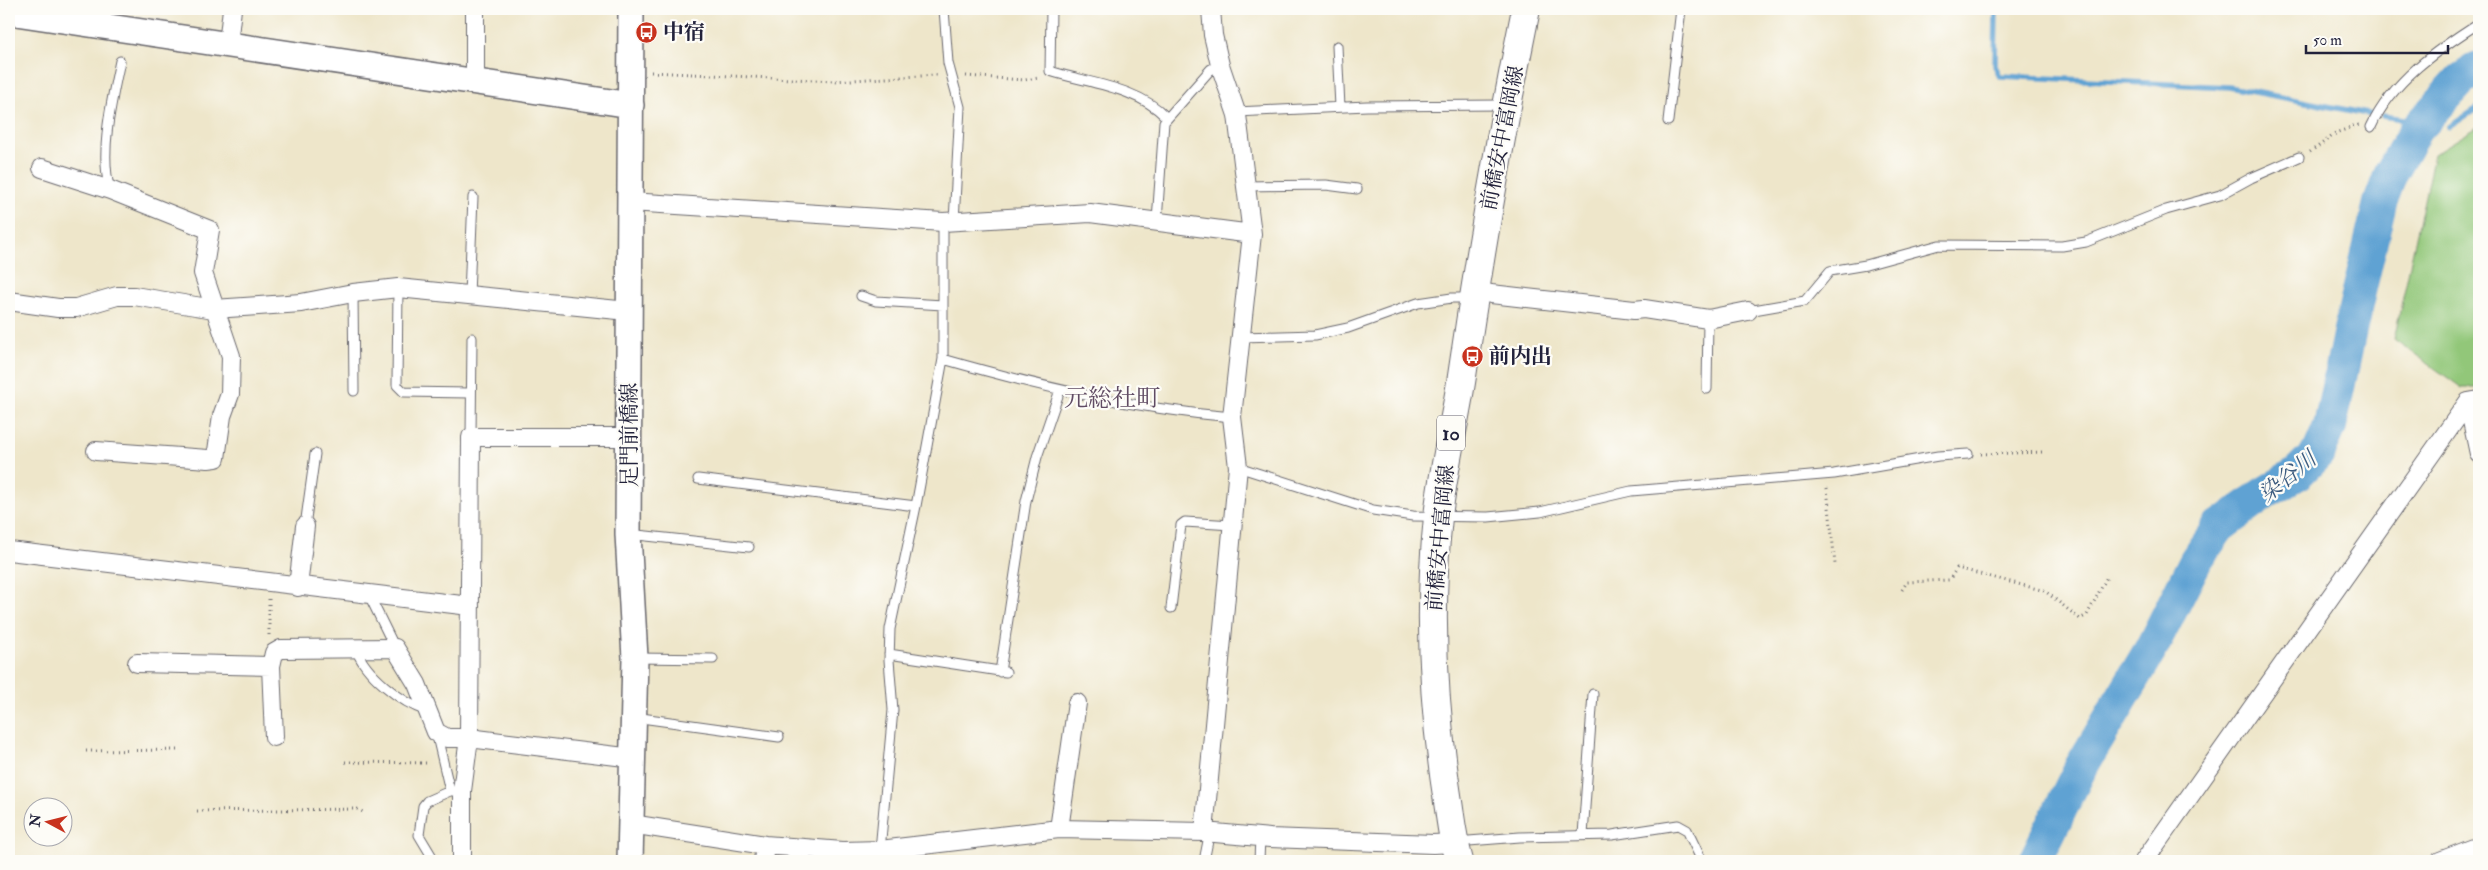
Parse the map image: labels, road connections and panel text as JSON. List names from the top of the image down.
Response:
{
  "streets": {
    "main road": ["前橋安中富岡線", "10", "足門前橋線"]
  },
  "districts": ["元総社町"],
  "water": ["染谷川"],
  "places": {
    "bus stop": ["中宿", "前内出"]
  },
  "scale_bar": "50 m",
  "north": "left"
}
